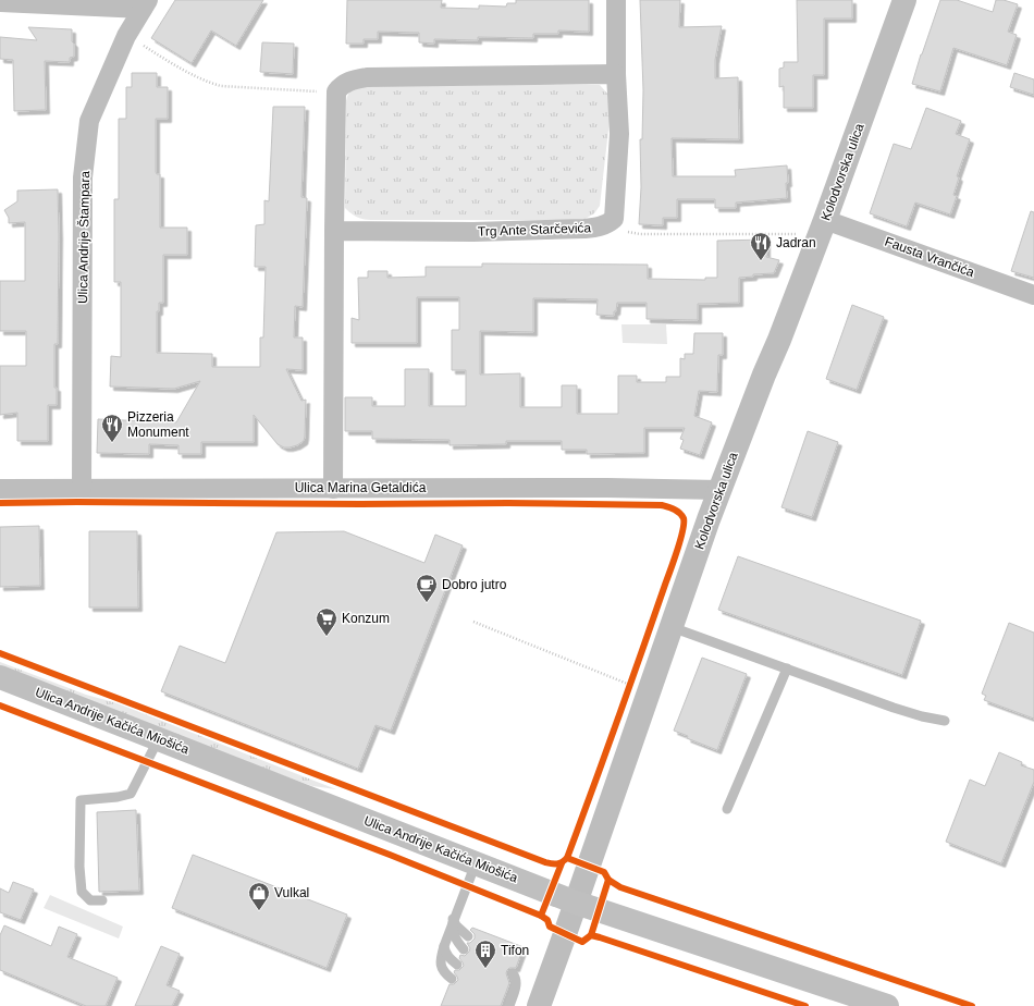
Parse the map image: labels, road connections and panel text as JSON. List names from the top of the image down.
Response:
{
  "streets": {
    "main road": ["Ulica Andrije Kačića Miošića"],
    "street": [
      "Kolodvorska ulica",
      "Trg Ante Starčevića",
      "Ulica Andrije Štampara",
      "Fausta Vrančića",
      "Ulica Marina Getaldića"
    ]
  },
  "crossings": [
    ["Kolodvorska ulica", "Fausta Vrančića"],
    ["Kolodvorska ulica", "Ulica Marina Getaldića"],
    ["Kolodvorska ulica", "Ulica Andrije Kačića Miošića"],
    ["Ulica Andrije Štampara", "Ulica Marina Getaldića"]
  ],
  "places": {
    "restaurant": ["Jadran", "Pizzeria Monument"],
    "cafe": ["Dobro jutro"],
    "supermarket": ["Konzum"],
    "shop": ["Vulkal"],
    "building": ["Tifon"]
  }
}
